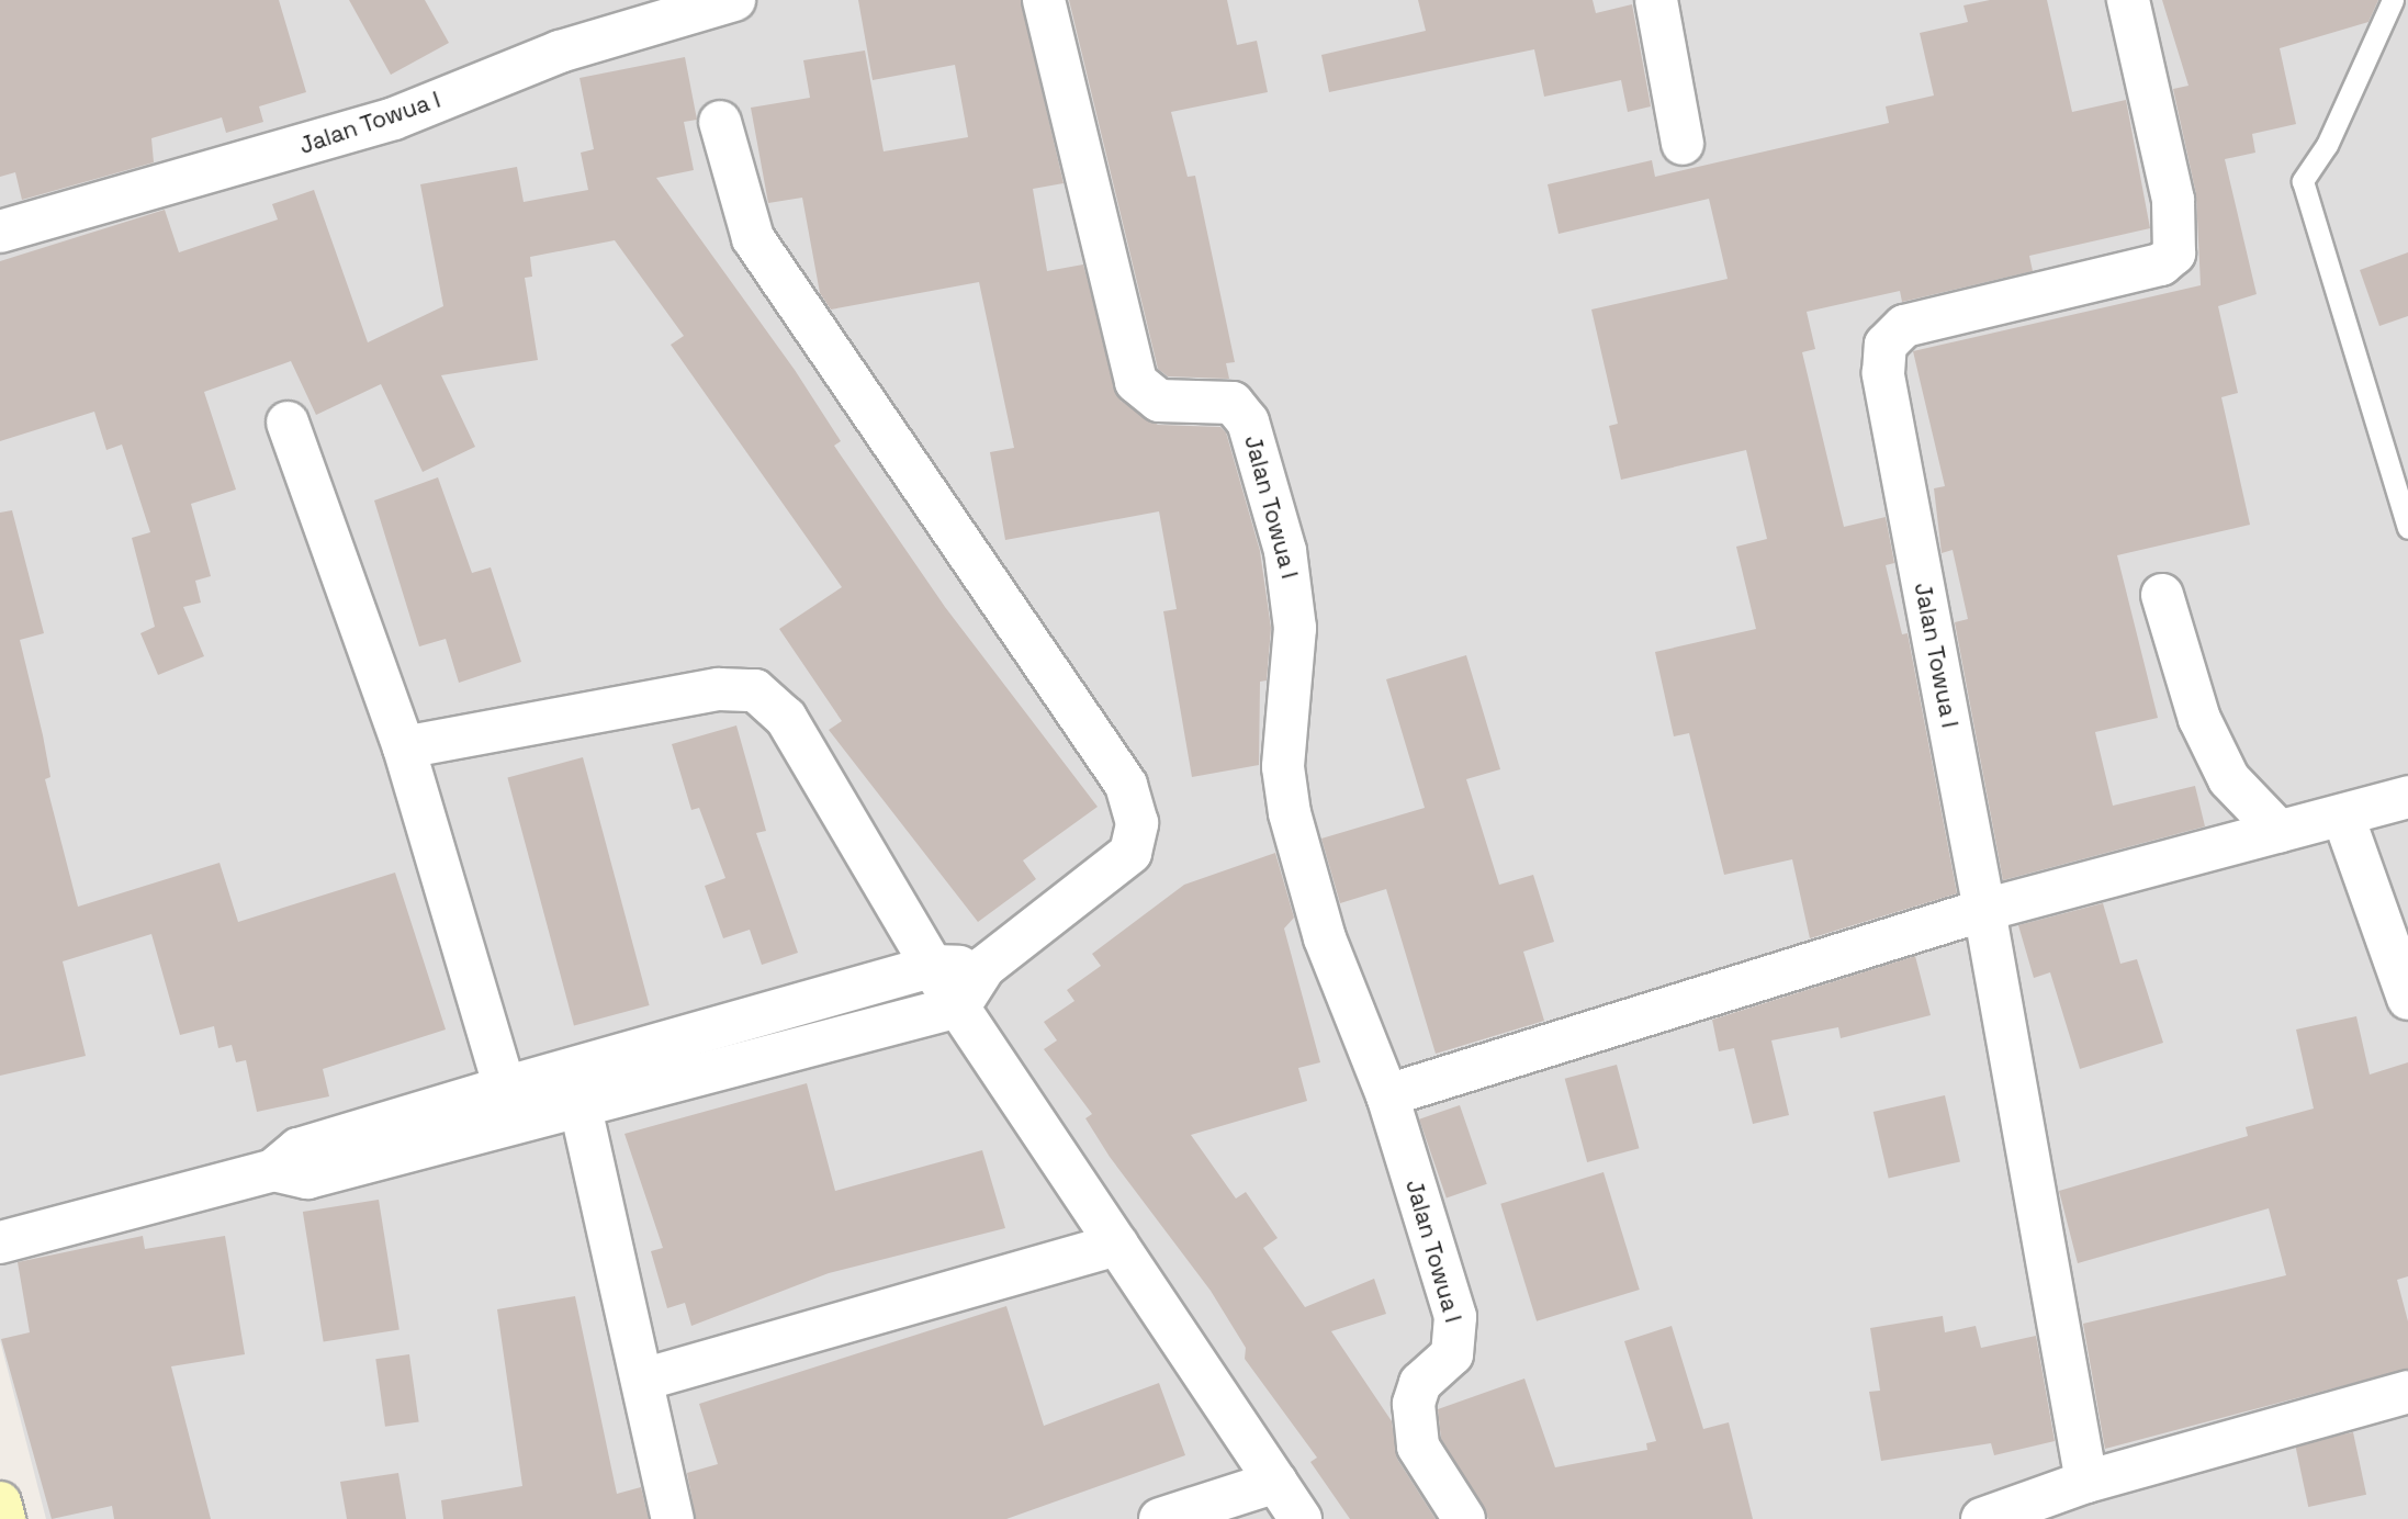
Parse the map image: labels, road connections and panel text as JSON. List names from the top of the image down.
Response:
{
  "streets": {
    "street": ["Jalan Towua I"]
  }
}
